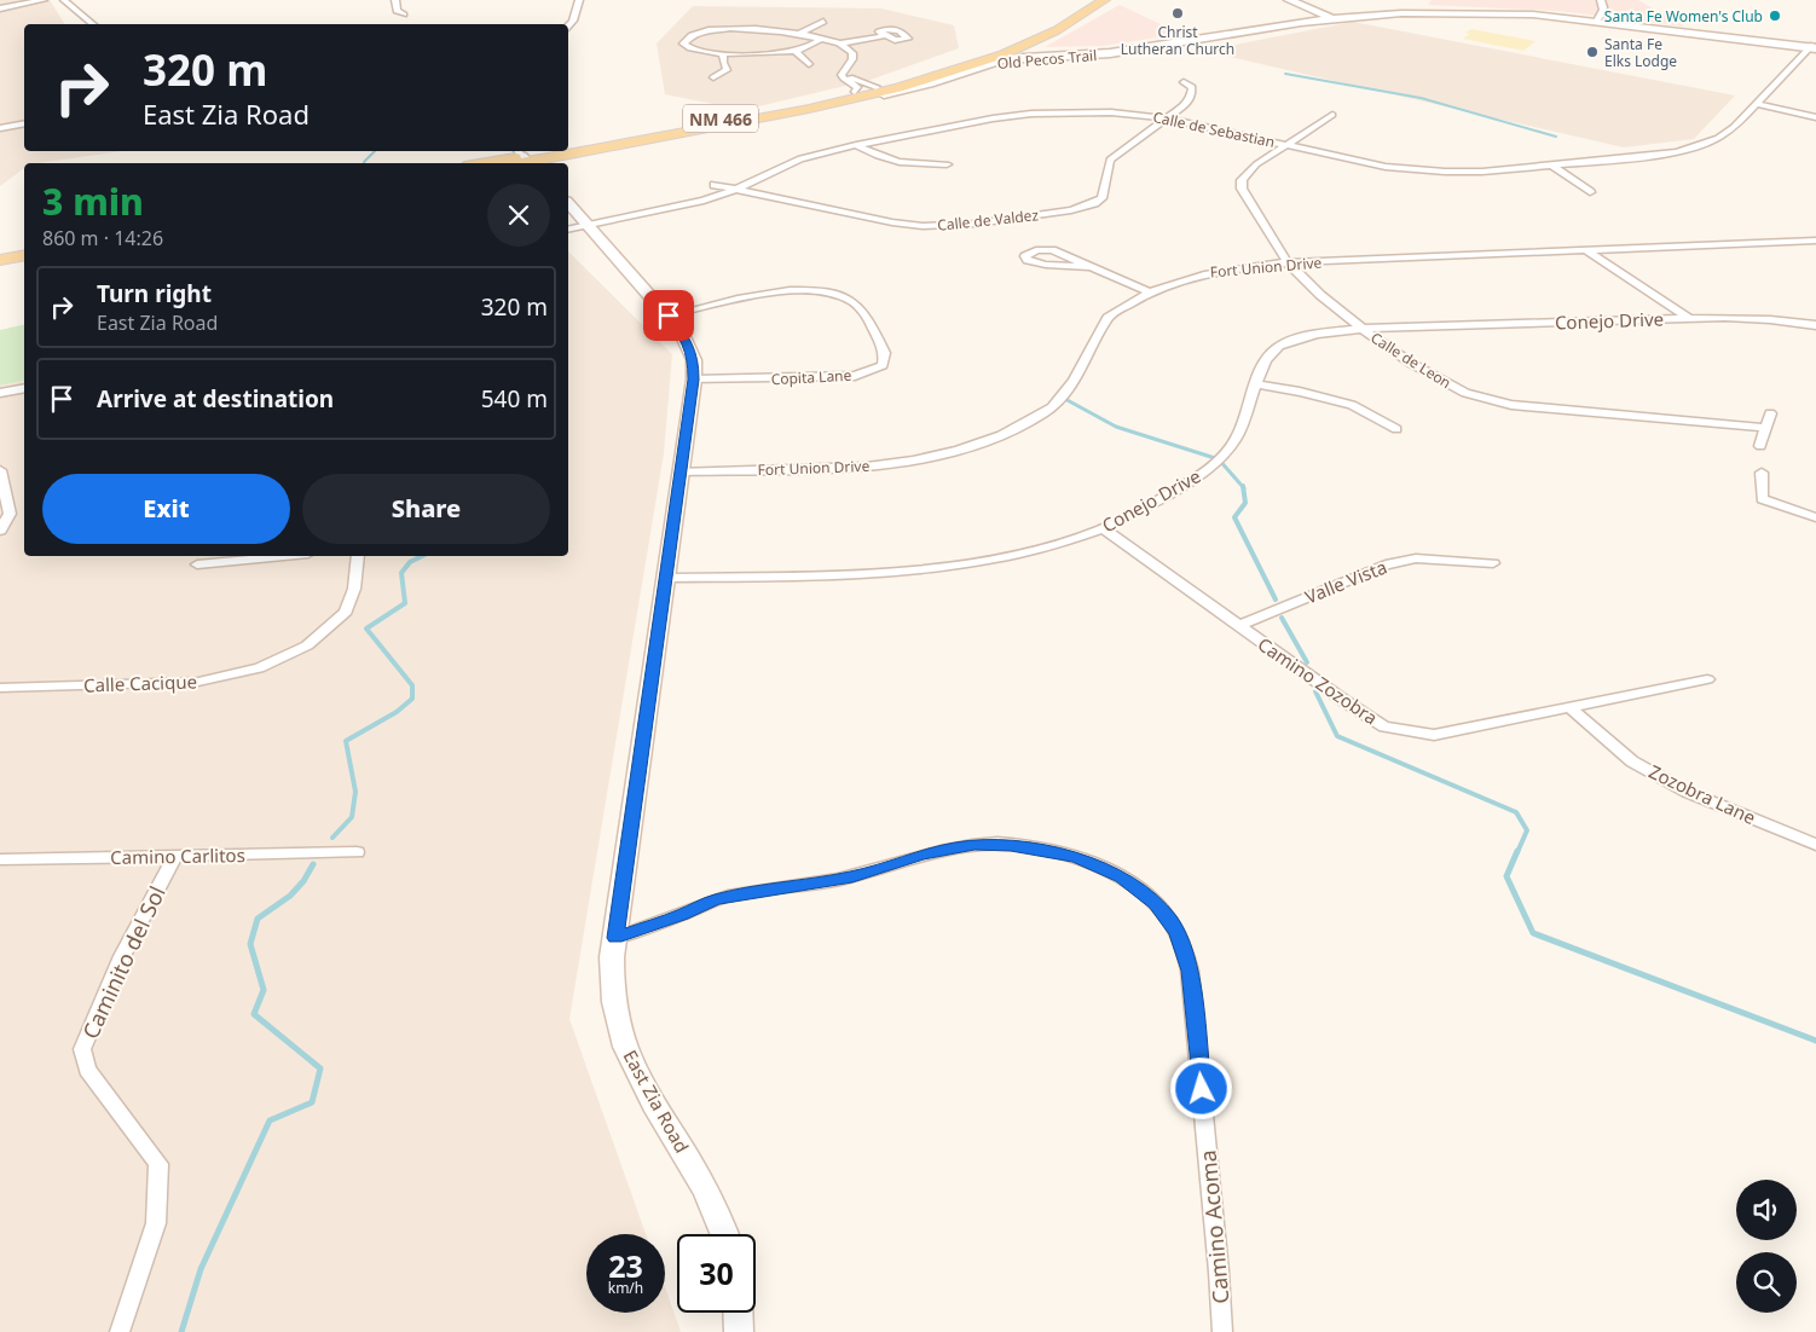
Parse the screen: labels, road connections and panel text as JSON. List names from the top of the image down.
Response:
{
  "streets": {
    "main road": ["Old Pecos Trail", "NM 466", "East Zia Road"],
    "street": [
      "Calle de Sebastian",
      "Calle de Valdez",
      "Fort Union Drive",
      "Conejo Drive",
      "Calle de Leon",
      "Copita Lane",
      "Valle Vista",
      "Camino Zozobra",
      "Calle Cacique",
      "Zozobra Lane",
      "Camino Carlitos",
      "Caminito del Sol",
      "Camino Acoma"
    ]
  },
  "crossings": [
    ["Old Pecos Trail", "NM 466"],
    ["Old Pecos Trail", "Calle de Sebastian"],
    ["Calle de Sebastian", "Calle de Valdez"],
    ["Calle de Sebastian", "Calle de Leon"],
    ["Calle de Sebastian", "East Zia Road"],
    ["Fort Union Drive", "Calle de Leon"],
    ["Fort Union Drive", "East Zia Road"],
    ["Conejo Drive", "Calle de Leon"],
    ["Conejo Drive", "Camino Zozobra"],
    ["Conejo Drive", "East Zia Road"],
    ["Copita Lane", "East Zia Road"],
    ["Valle Vista", "Camino Zozobra"],
    ["Camino Zozobra", "Zozobra Lane"],
    ["Camino Carlitos", "Caminito del Sol"],
    ["East Zia Road", "Camino Acoma"]
  ],
  "places": ["Christ Lutheran Church", "Santa Fe Women's Club", "Santa Fe Elks Lodge"],
  "page": {
    "turn": ["320 m", "East Zia Road"],
    "heading": ["3 min", "860 m · 14:26"],
    "list": [
      {
        "name": "Turn right",
        "note": "East Zia Road",
        "value": "320 m"
      },
      {
        "name": "Arrive at destination",
        "value": "540 m"
      }
    ],
    "buttons": ["Exit", "Share"],
    "speed": "23 km/h",
    "limit": "30"
  }
}
